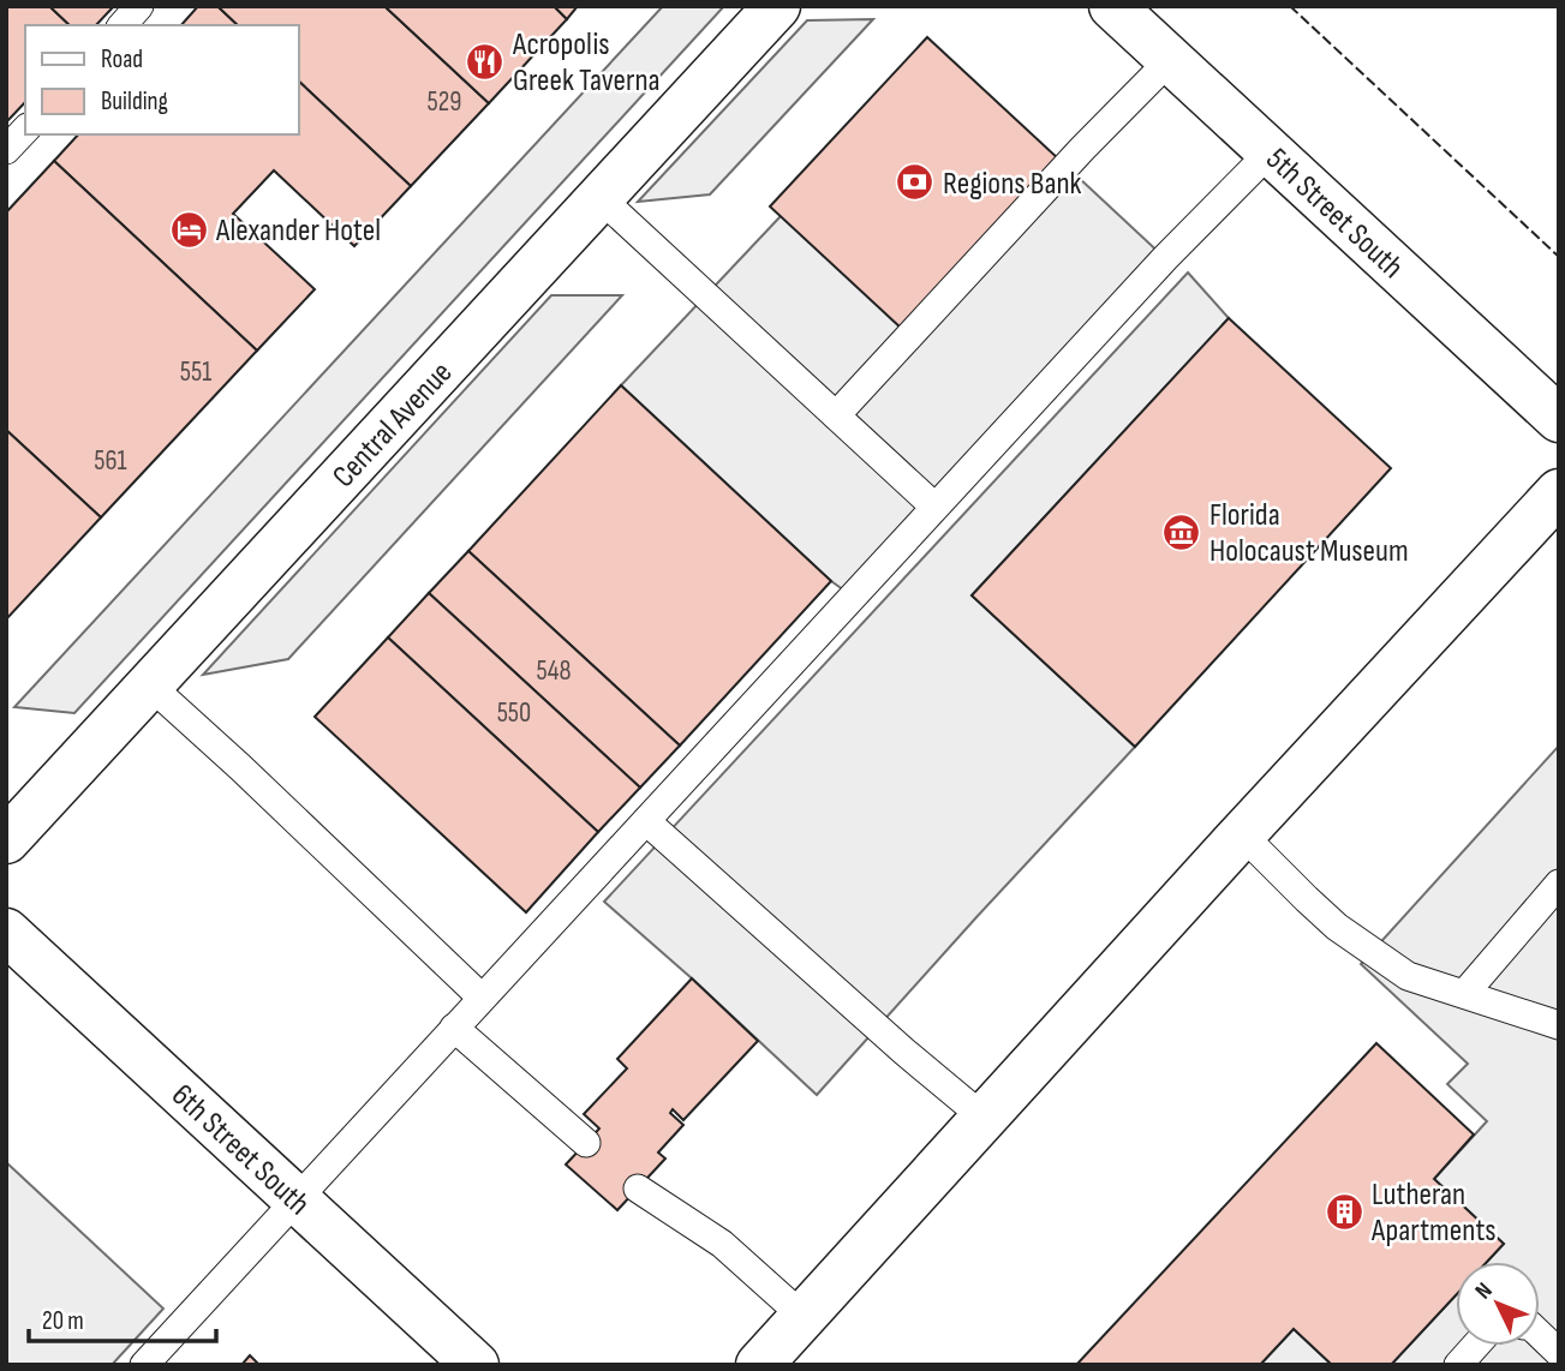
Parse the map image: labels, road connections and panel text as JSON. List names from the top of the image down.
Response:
{
  "streets": {
    "street": ["5th Street South", "Central Avenue", "6th Street South"]
  },
  "places": {
    "restaurant": ["Acropolis Greek Taverna"],
    "bank": ["Regions Bank"],
    "hotel": ["Alexander Hotel"],
    "museum": ["Florida Holocaust Museum"],
    "building": ["Lutheran Apartments"]
  },
  "house_numbers": [
    "529",
    "551",
    "561",
    "548",
    "550"
  ],
  "legend": ["Road", "Building"],
  "scale_bar": "20 m",
  "north": "top left"
}
